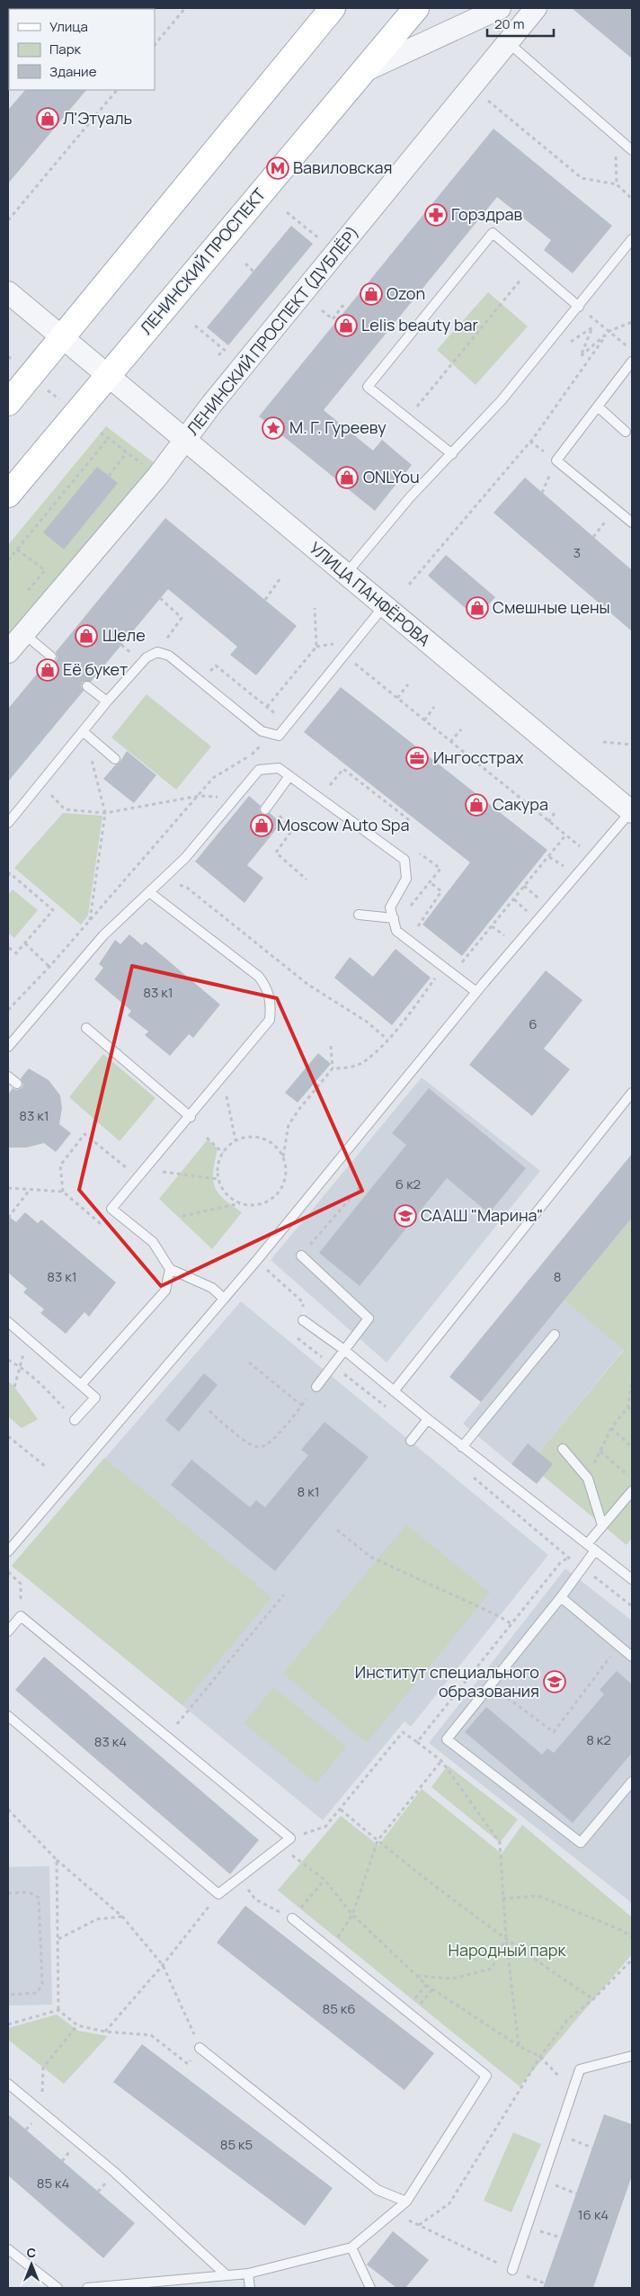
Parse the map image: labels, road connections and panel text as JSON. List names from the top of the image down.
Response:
{
  "streets": {
    "main road": ["ЛЕНИНСКИЙ ПРОСПЕКТ"],
    "street": ["ЛЕНИНСКИЙ ПРОСПЕКТ (ДУБЛЁР)", "УЛИЦА ПАНФЁРОВА"]
  },
  "crossings": [
    ["ЛЕНИНСКИЙ ПРОСПЕКТ", "УЛИЦА ПАНФЁРОВА"],
    ["ЛЕНИНСКИЙ ПРОСПЕКТ (ДУБЛЁР)", "УЛИЦА ПАНФЁРОВА"]
  ],
  "parks": ["Народный парк"],
  "places": {
    "shop": [
      "Л'Этуаль",
      "Ozon",
      "Lelis beauty bar",
      "ONLYou",
      "Смешные цены",
      "Шеле",
      "Её букет",
      "Сакура",
      "Moscow Auto Spa"
    ],
    "metro station": ["Вавиловская"],
    "pharmacy": ["Горздрав"],
    "place": ["М. Г. Гурееву"],
    "office": ["Ингосстрах"],
    "school or university": ["СААШ \"Марина\"", "Институт специального образования"]
  },
  "house_numbers": [
    "3",
    "83 к1",
    "6",
    "83 к1",
    "6 к2",
    "83 к1",
    "8",
    "8 к1",
    "8 к2",
    "83 к4",
    "85 к6",
    "85 к5",
    "85 к4",
    "16 к4"
  ],
  "legend": ["Улица", "Парк", "Здание"],
  "scale_bar": "20 m",
  "north": "top"
}
